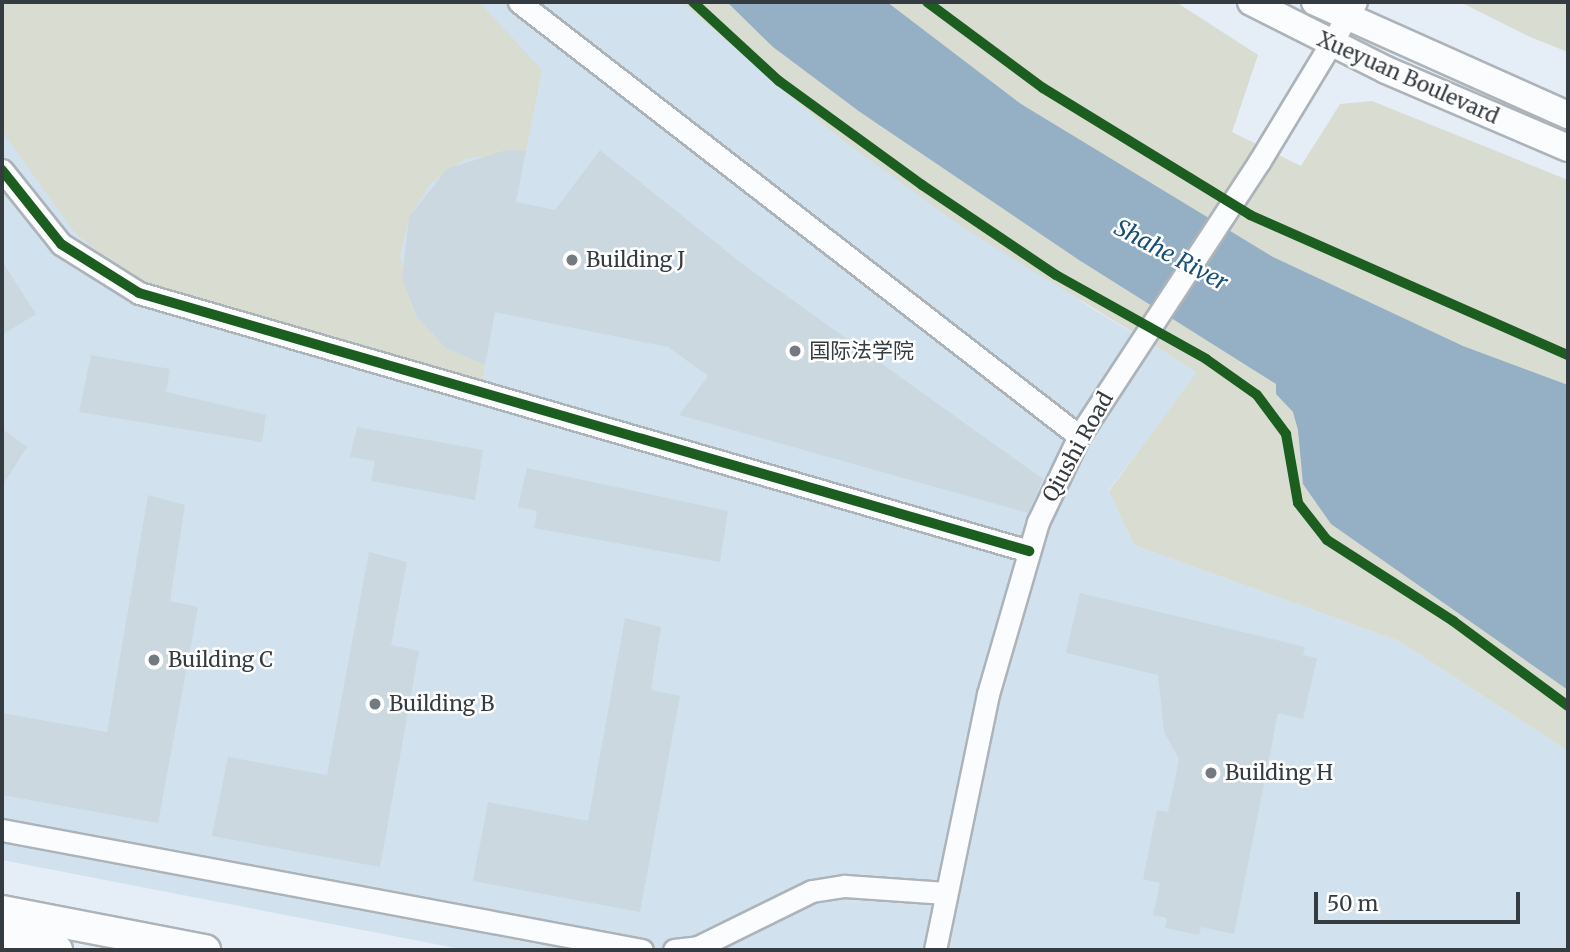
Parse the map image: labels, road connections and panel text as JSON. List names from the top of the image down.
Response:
{
  "streets": {
    "street": ["Xueyuan Boulevard", "Qiushi Road"]
  },
  "crossings": [
    ["Xueyuan Boulevard", "Qiushi Road"]
  ],
  "water": ["Shahe River"],
  "places": [
    "Building J",
    "国际法学院",
    "Building C",
    "Building B",
    "Building H"
  ],
  "scale_bar": "50 m"
}
